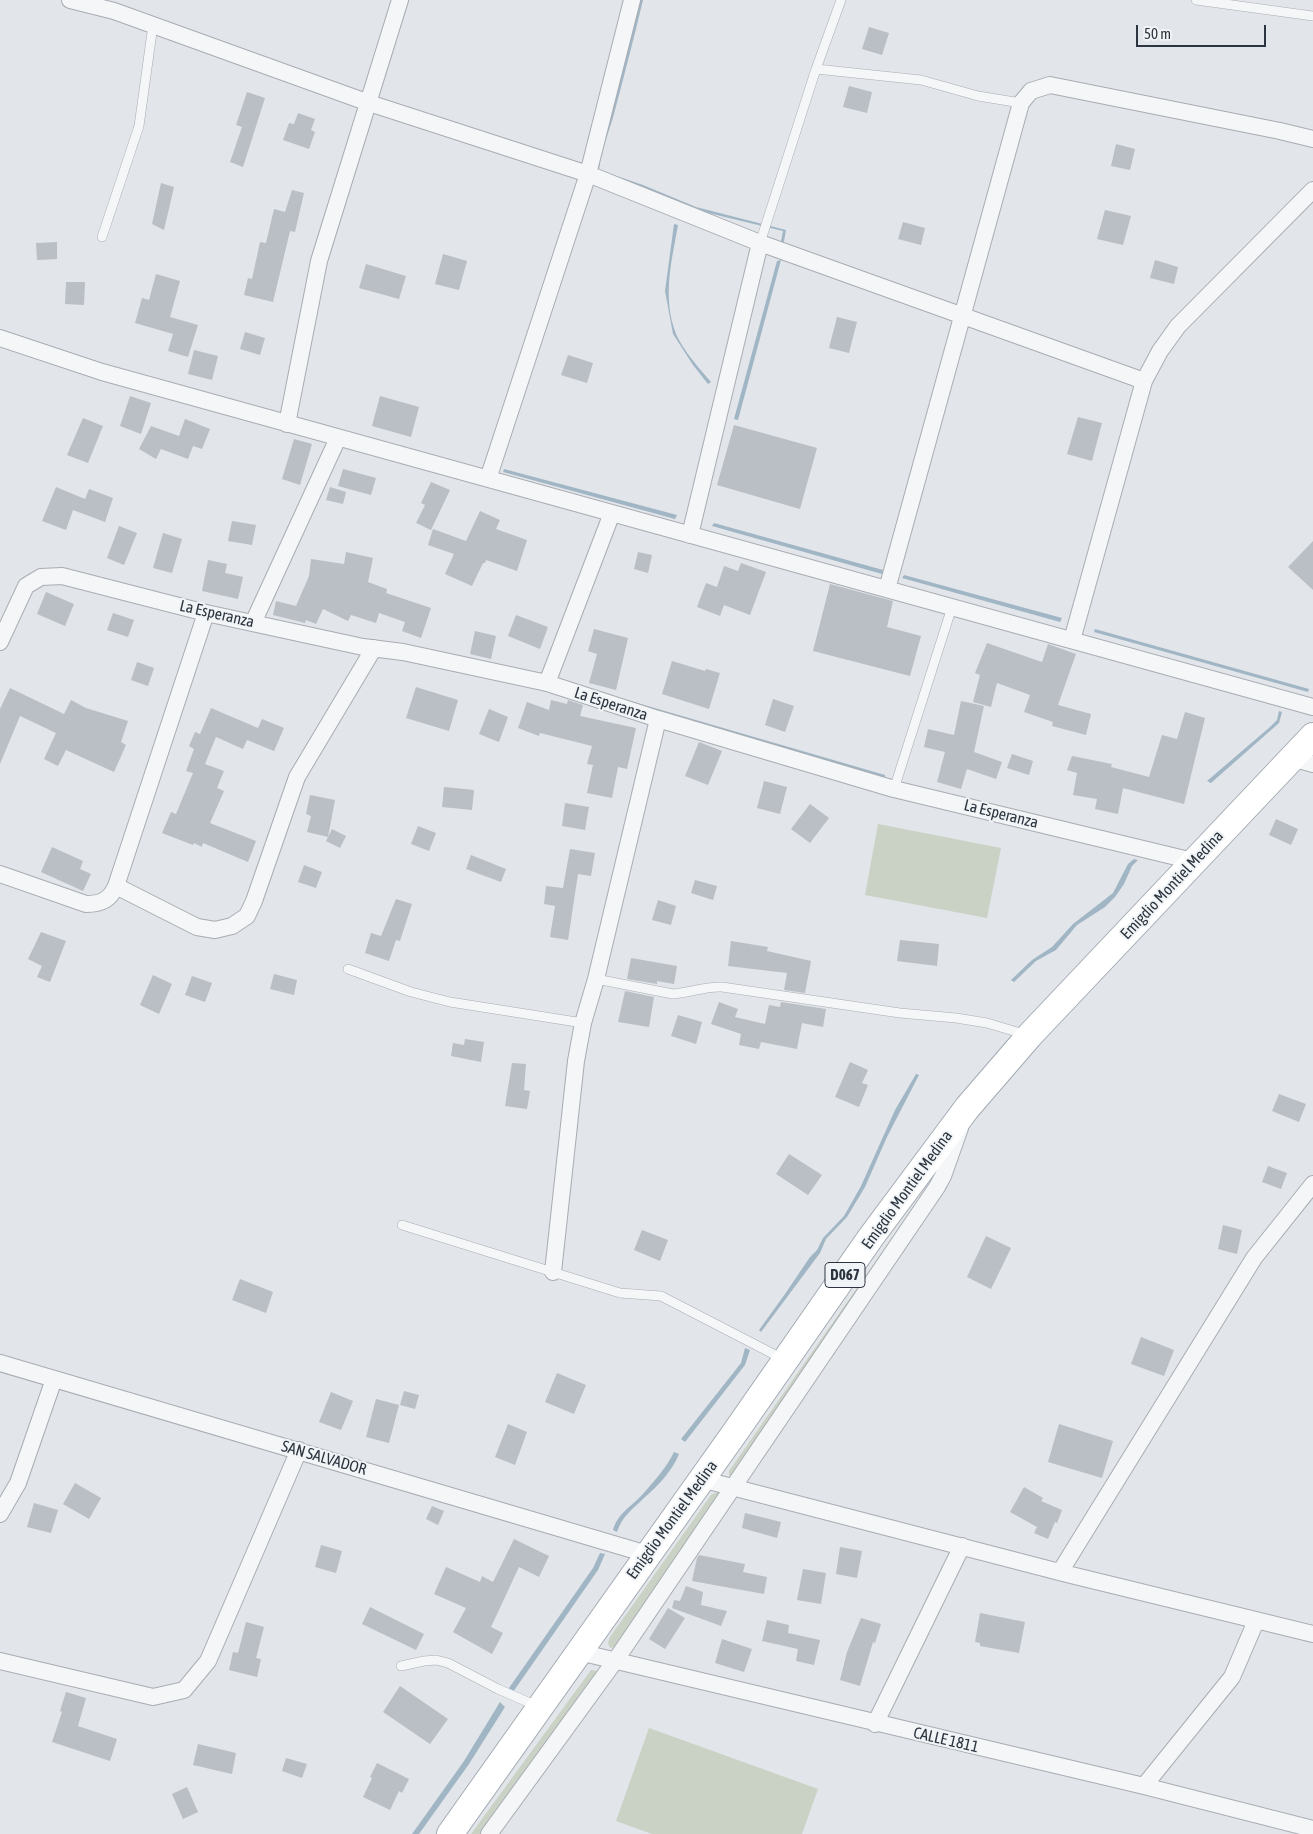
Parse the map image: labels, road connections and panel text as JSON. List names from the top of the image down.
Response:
{
  "streets": {
    "main road": ["Emigdio Montiel Medina", "D067"],
    "street": ["La Esperanza", "SAN SALVADOR", "CALLE 1811"]
  },
  "crossings": [
    ["La Esperanza", "Emigdio Montiel Medina"],
    ["Emigdio Montiel Medina", "SAN SALVADOR"],
    ["Emigdio Montiel Medina", "CALLE 1811"]
  ],
  "scale_bar": "50 m"
}
